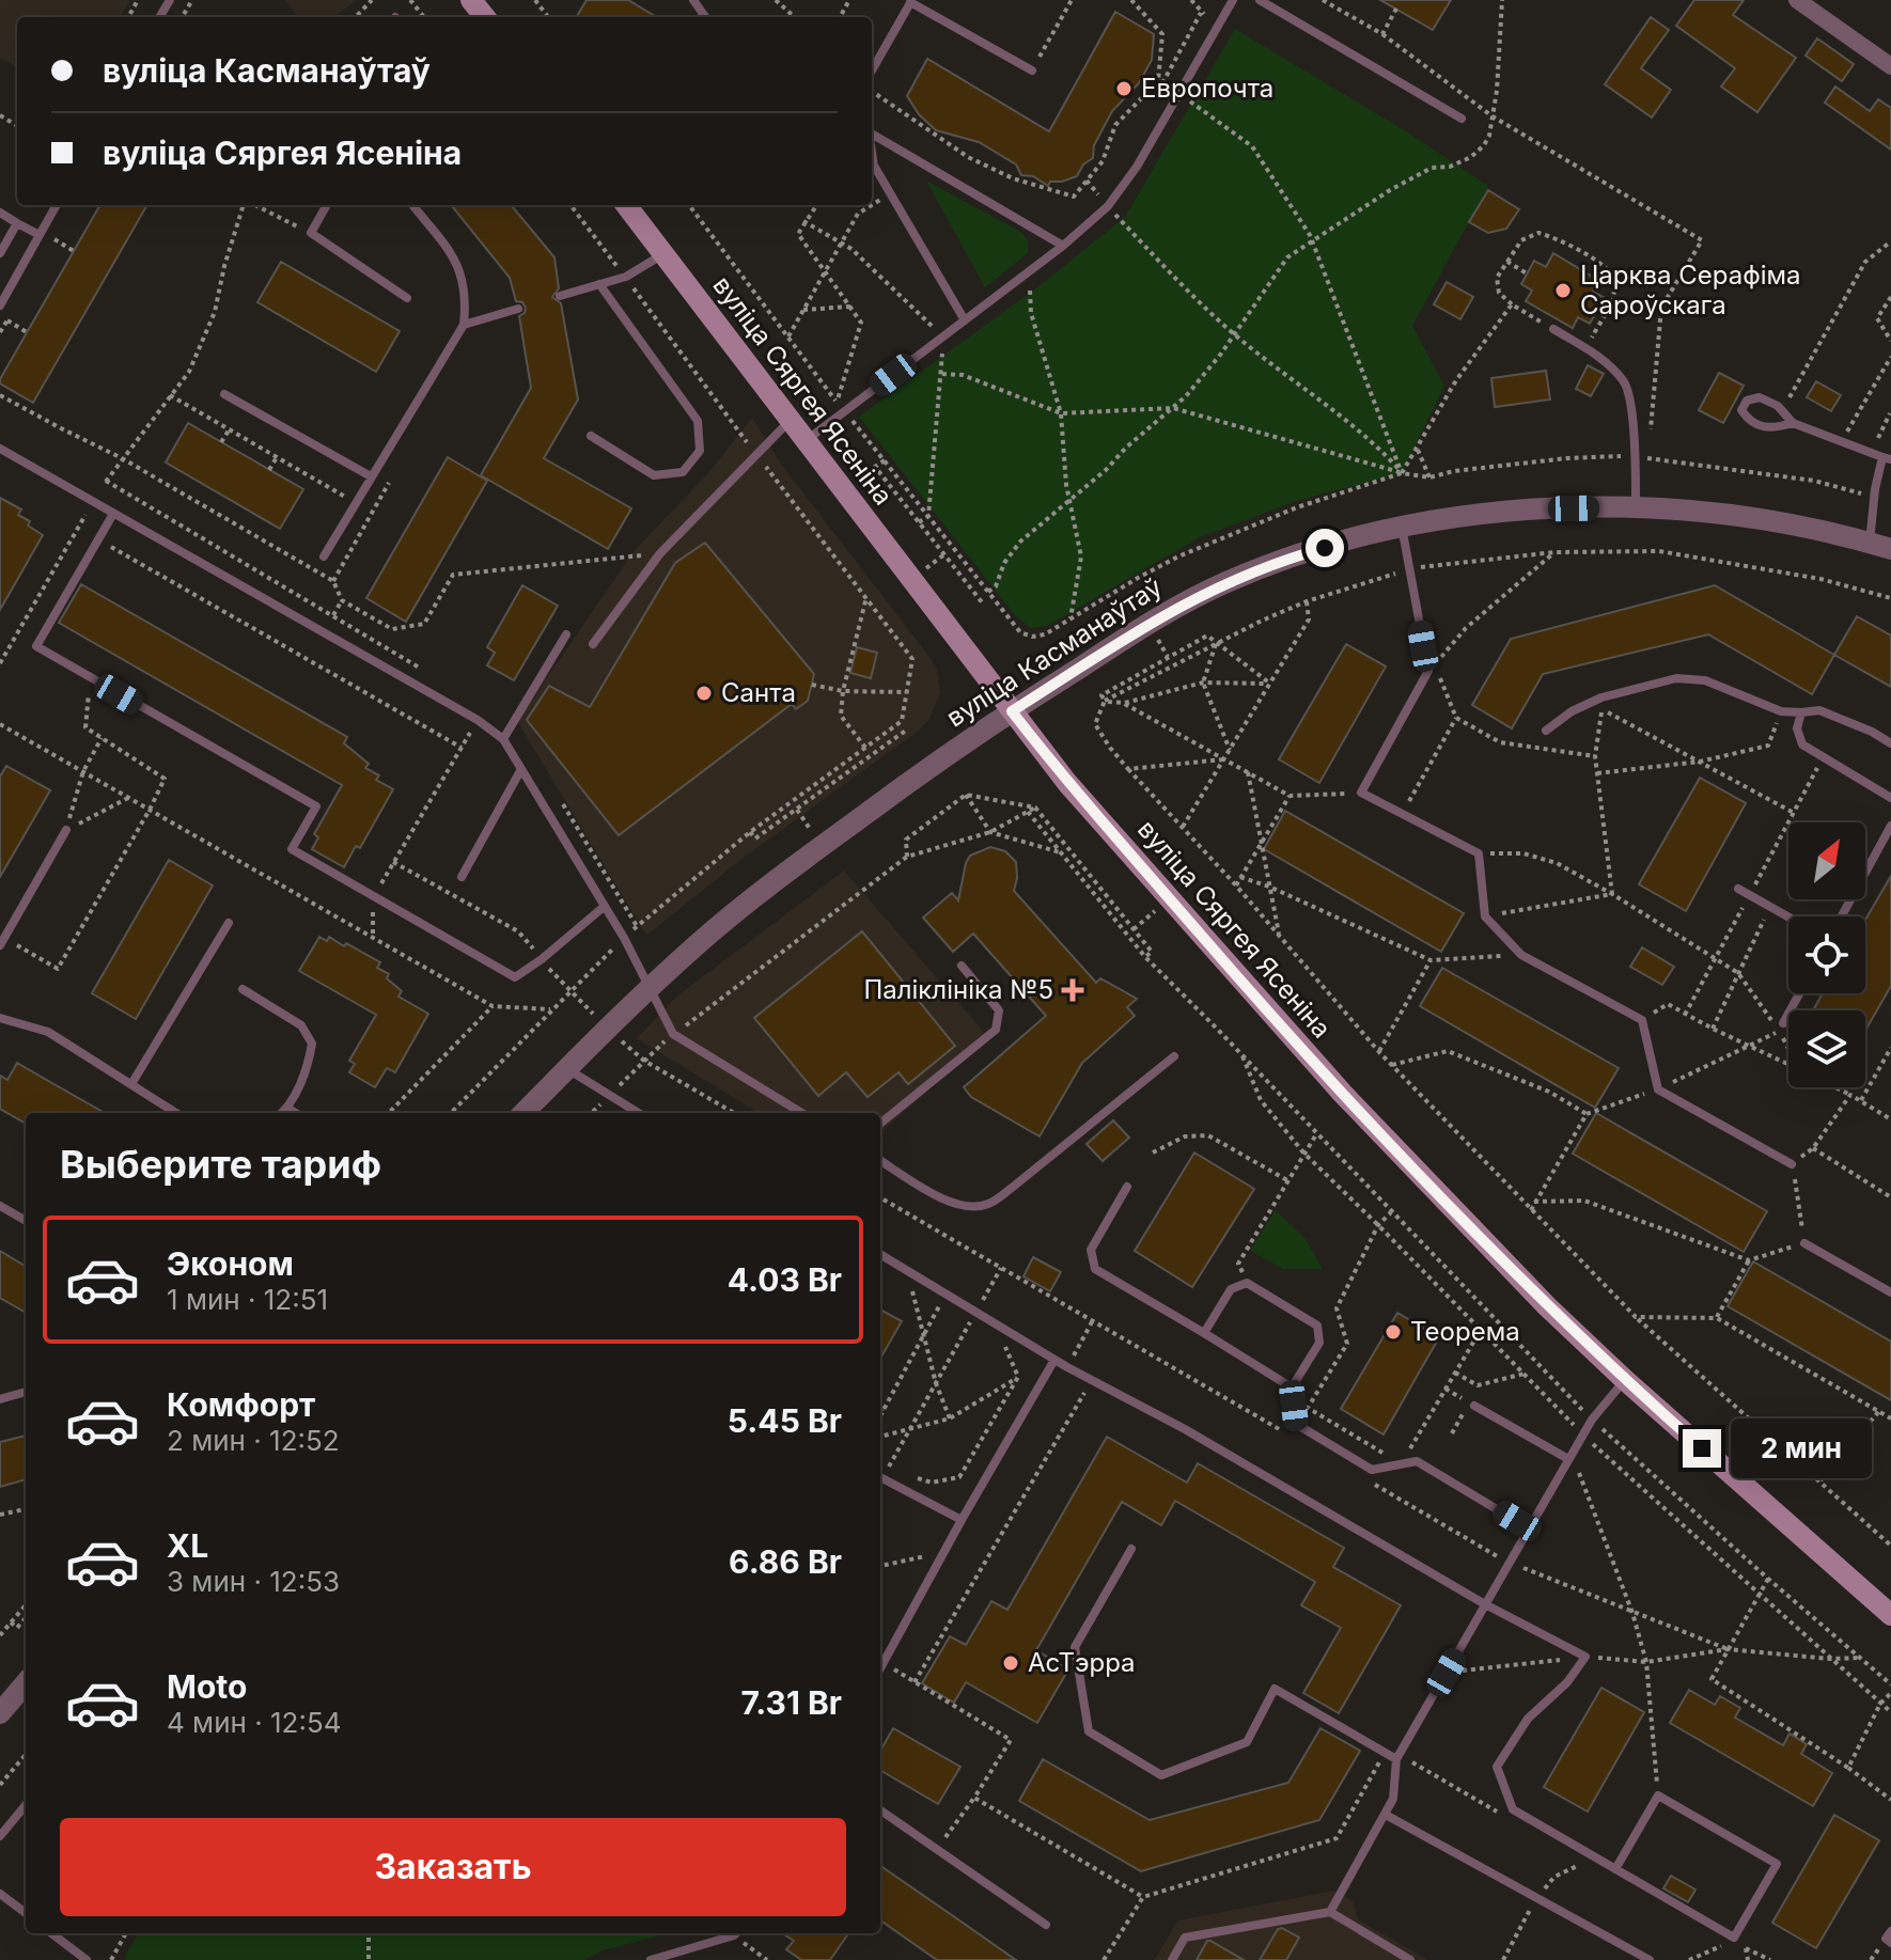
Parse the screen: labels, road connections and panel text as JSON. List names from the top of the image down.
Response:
{
  "streets": {
    "main road": ["вуліца Сяргея Ясеніна"],
    "street": ["вуліца Касманаўтаў"]
  },
  "crossings": [
    ["вуліца Сяргея Ясеніна", "вуліца Касманаўтаў"]
  ],
  "places": {
    "other": [
      "Европочта",
      "Царква Серафіма Сароўскага",
      "Санта",
      "Теорема",
      "АсТэрра"
    ],
    "health": ["Паліклініка №5"]
  },
  "north": "top right",
  "page": {
    "banner": ["вуліца Касманаўтаў", "вуліца Сяргея Ясеніна"],
    "heading": "Выберите тариф",
    "list": [
      {
        "name": "Эконом",
        "note": "1 мин · 12:51",
        "value": "4.03 Br"
      },
      {
        "name": "Комфорт",
        "note": "2 мин · 12:52",
        "value": "5.45 Br"
      },
      {
        "name": "XL",
        "note": "3 мин · 12:53",
        "value": "6.86 Br"
      },
      {
        "name": "Moto",
        "note": "4 мин · 12:54",
        "value": "7.31 Br"
      }
    ],
    "bubble": "2 мин",
    "buttons": "Заказать"
  }
}
